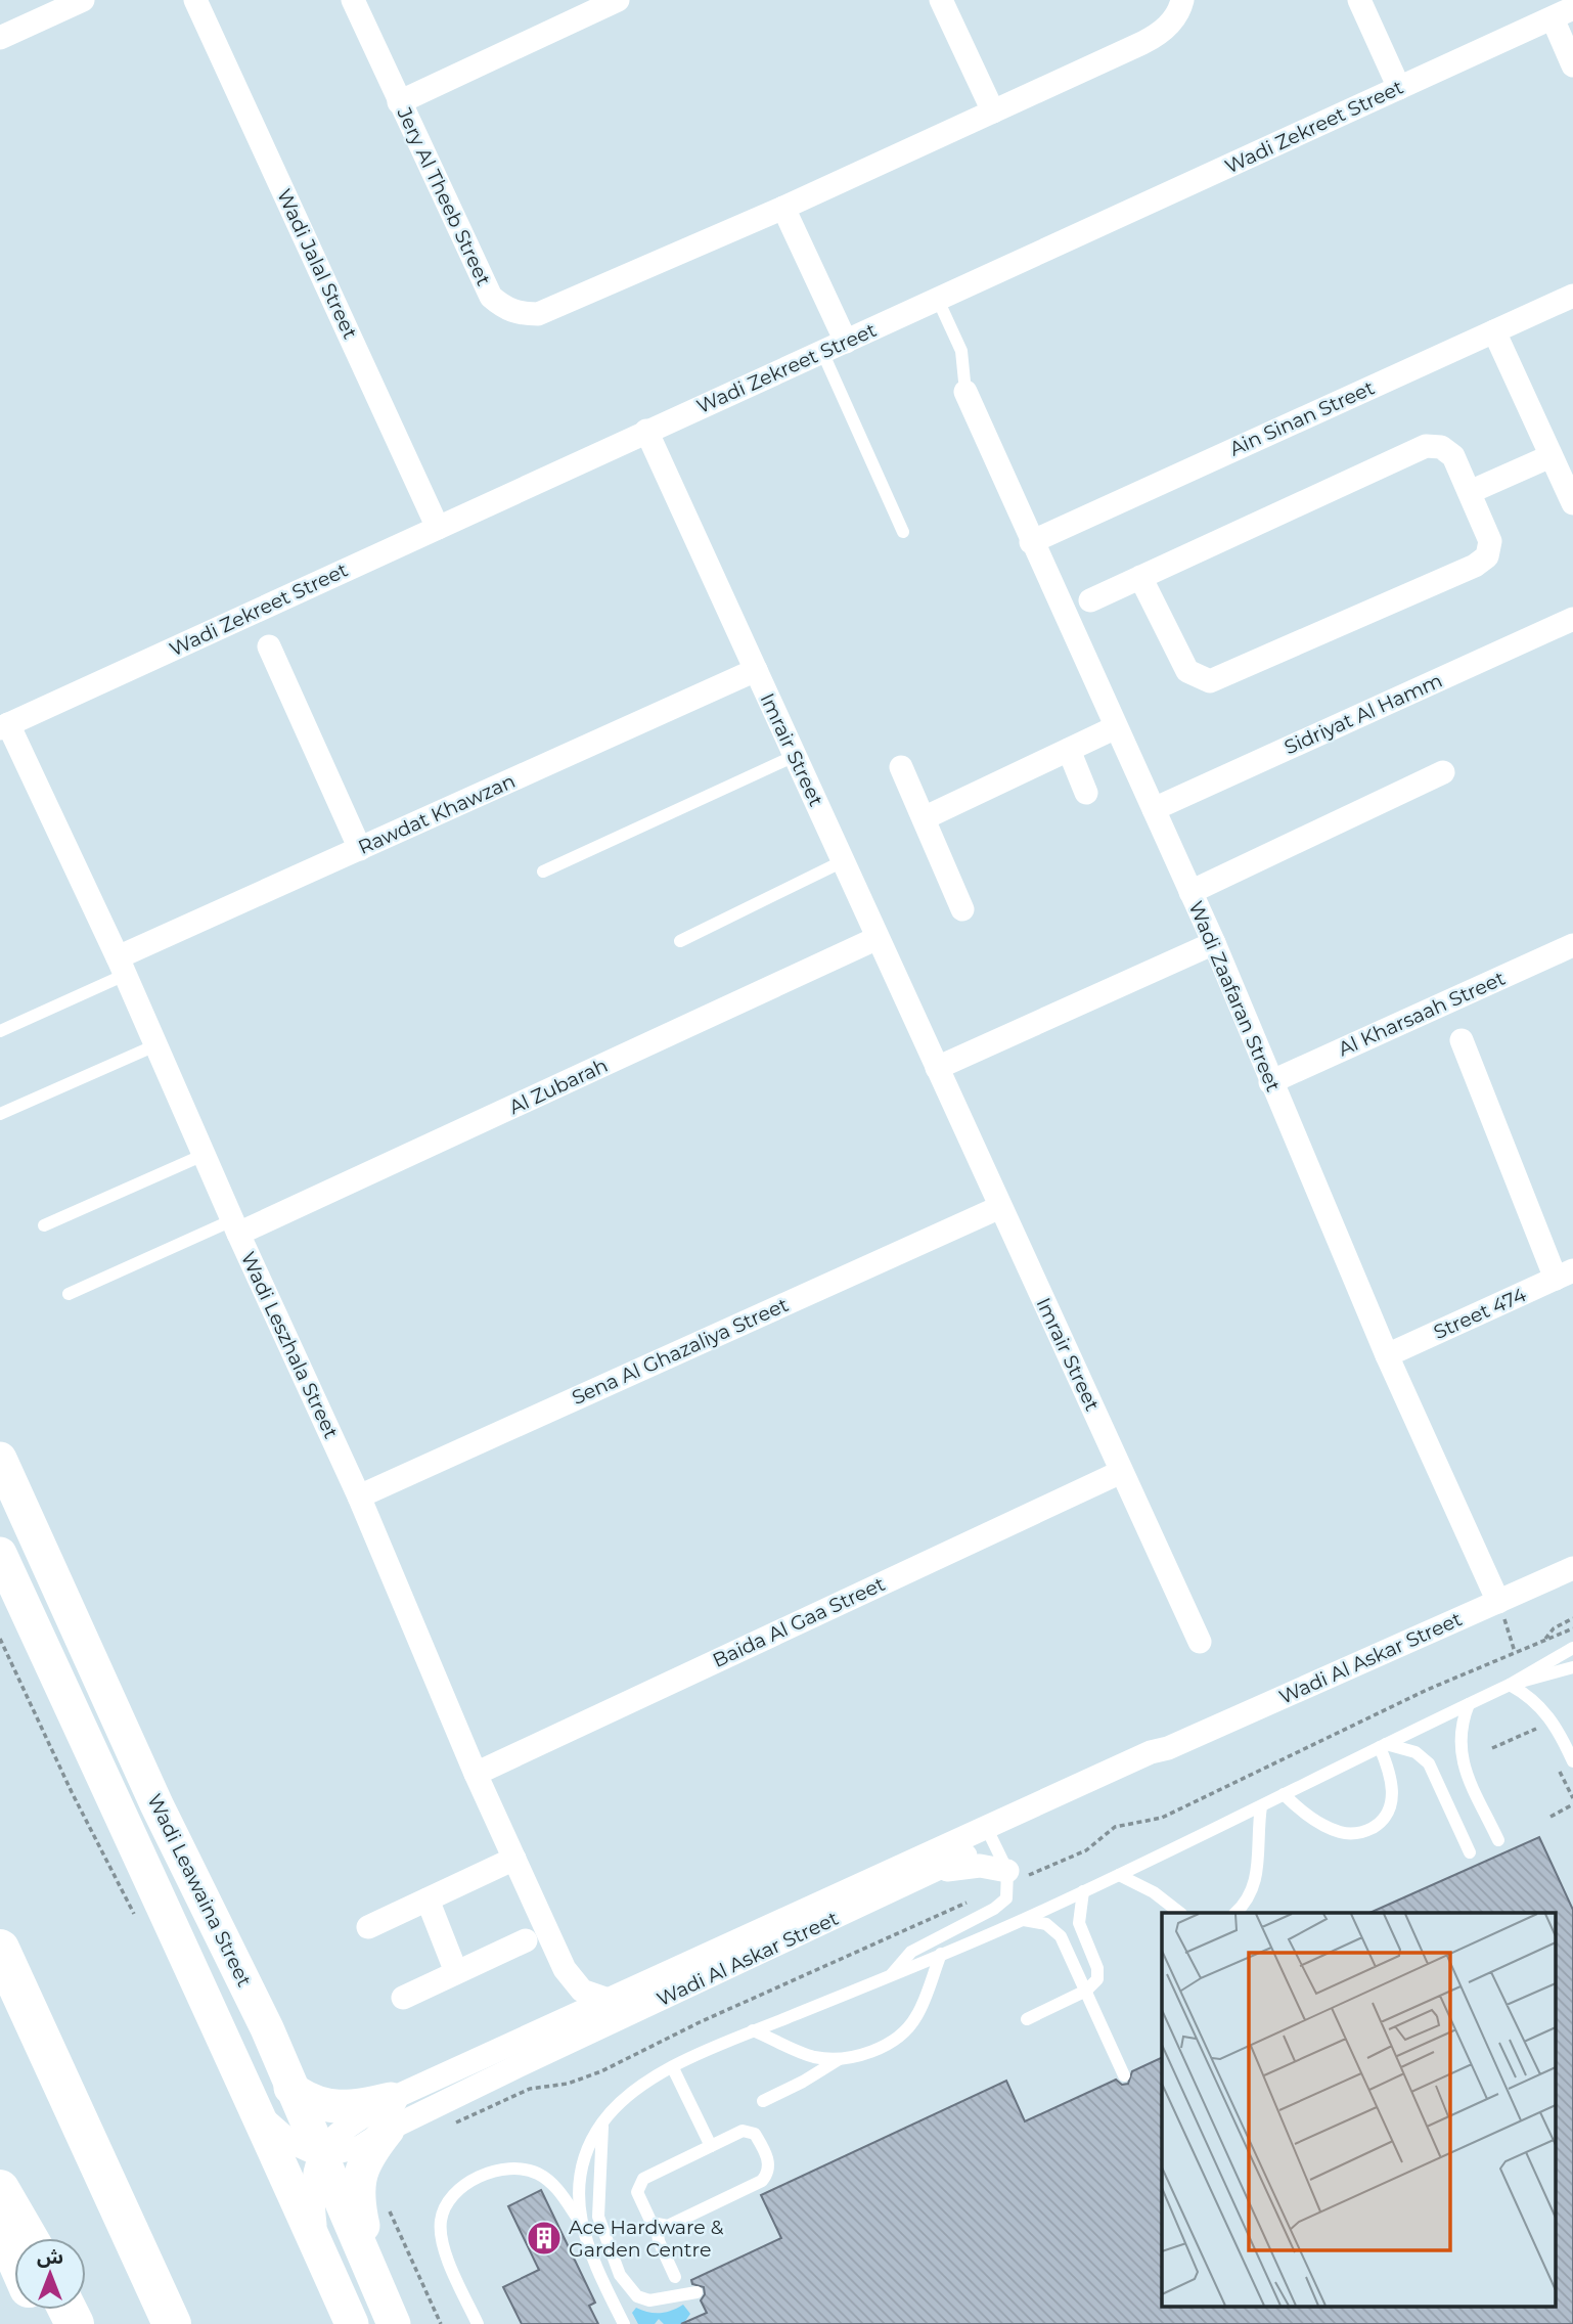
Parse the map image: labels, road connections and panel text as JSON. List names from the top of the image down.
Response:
{
  "streets": {
    "main road": ["Wadi Leawaina Street"],
    "street": [
      "Wadi Zekreet Street",
      "Jery Al Theeb Street",
      "Wadi Jalal Street",
      "Ain Sinan Street",
      "Sidriyat Al Hamm",
      "Imrair Street",
      "Rawdat Khawzan",
      "Wadi Zaafaran Street",
      "Al Kharsaah Street",
      "Al Zubarah",
      "Street 474",
      "Wadi Leszhala Street",
      "Sena Al Ghazaliya Street",
      "Baida Al Gaa Street",
      "Wadi Al Askar Street"
    ]
  },
  "crossings": [
    ["Wadi Zekreet Street", "Wadi Jalal Street"],
    ["Wadi Zekreet Street", "Imrair Street"],
    ["Wadi Zekreet Street", "Wadi Leszhala Street"],
    ["Ain Sinan Street", "Wadi Zaafaran Street"],
    ["Sidriyat Al Hamm", "Wadi Zaafaran Street"],
    ["Imrair Street", "Rawdat Khawzan"],
    ["Imrair Street", "Al Zubarah"],
    ["Imrair Street", "Sena Al Ghazaliya Street"],
    ["Imrair Street", "Baida Al Gaa Street"],
    ["Rawdat Khawzan", "Wadi Leszhala Street"],
    ["Wadi Zaafaran Street", "Al Kharsaah Street"],
    ["Wadi Zaafaran Street", "Street 474"],
    ["Wadi Zaafaran Street", "Wadi Al Askar Street"],
    ["Al Zubarah", "Wadi Leszhala Street"],
    ["Wadi Leszhala Street", "Sena Al Ghazaliya Street"],
    ["Wadi Leszhala Street", "Baida Al Gaa Street"],
    ["Wadi Leszhala Street", "Wadi Al Askar Street"],
    ["Wadi Al Askar Street", "Wadi Leawaina Street"]
  ],
  "places": {
    "building": ["Ace Hardware & Garden Centre"]
  },
  "north": "top"
}
